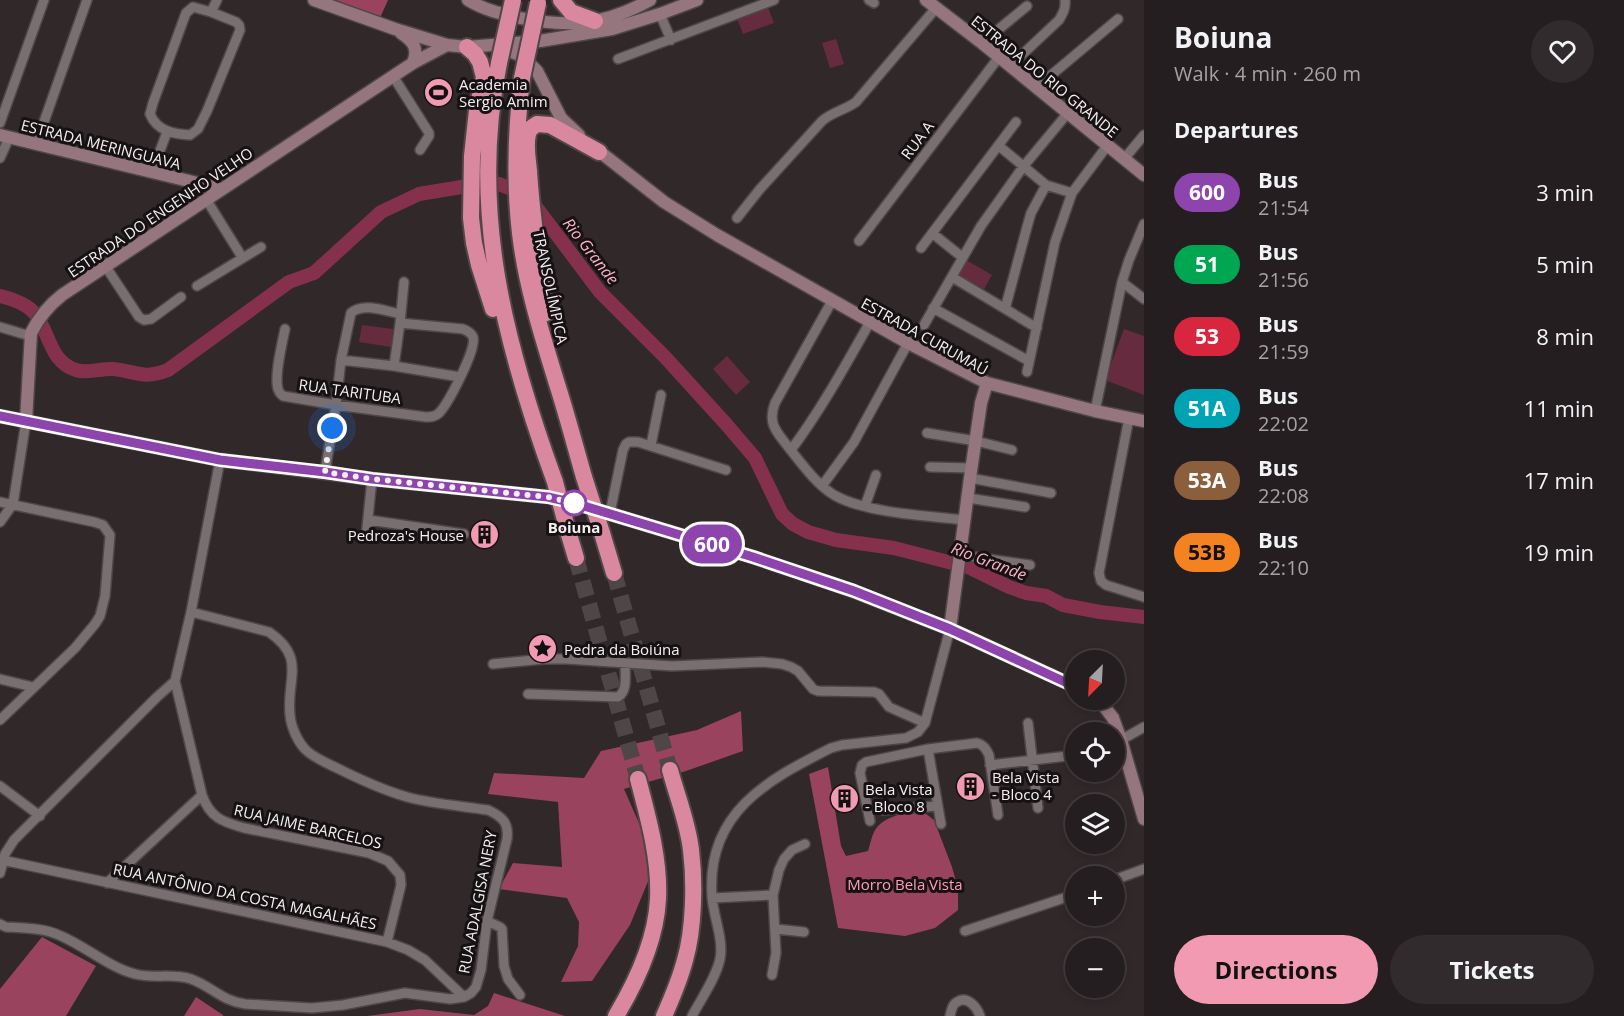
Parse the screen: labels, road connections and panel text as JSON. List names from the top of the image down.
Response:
{
  "streets": {
    "highway": ["TRANSOLÍMPICA"],
    "street": [
      "ESTRADA DO RIO GRANDE",
      "RUA A",
      "ESTRADA MERINGUAVA",
      "ESTRADA DO ENGENHO VELHO",
      "ESTRADA CURUMAÚ",
      "RUA TARITUBA",
      "RUA JAIME BARCELOS",
      "RUA ANTÔNIO DA COSTA MAGALHÃES",
      "RUA ADALGISA NERY"
    ]
  },
  "crossings": [
    ["ESTRADA DO RIO GRANDE", "RUA A"],
    ["ESTRADA MERINGUAVA", "ESTRADA DO ENGENHO VELHO"],
    ["RUA JAIME BARCELOS", "RUA ANTÔNIO DA COSTA MAGALHÃES"],
    ["RUA JAIME BARCELOS", "RUA ADALGISA NERY"],
    ["RUA ANTÔNIO DA COSTA MAGALHÃES", "RUA ADALGISA NERY"]
  ],
  "water": ["Rio Grande"],
  "parks": ["Morro Bela Vista"],
  "places": {
    "sports": ["Academia Sergio Amim"],
    "other": ["Boiuna"],
    "building": ["Pedroza's House", "Bela Vista - Bloco 4", "Bela Vista - Bloco 8"],
    "place": ["Pedra da Boiúna"]
  },
  "lines": ["bus line 600"],
  "north": "bottom left",
  "page": {
    "on_map": "600",
    "heading": [
      ["Boiuna", "Walk · 4 min · 260 m"],
      "Departures"
    ],
    "list": [
      {
        "mark": "600",
        "name": "Bus",
        "note": "21:54",
        "value": "3 min"
      },
      {
        "mark": "51",
        "name": "Bus",
        "note": "21:56",
        "value": "5 min"
      },
      {
        "mark": "53",
        "name": "Bus",
        "note": "21:59",
        "value": "8 min"
      },
      {
        "mark": "51A",
        "name": "Bus",
        "note": "22:02",
        "value": "11 min"
      },
      {
        "mark": "53A",
        "name": "Bus",
        "note": "22:08",
        "value": "17 min"
      },
      {
        "mark": "53B",
        "name": "Bus",
        "note": "22:10",
        "value": "19 min"
      }
    ],
    "map_buttons": ["+", "−"],
    "buttons": ["Directions", "Tickets"]
  }
}
